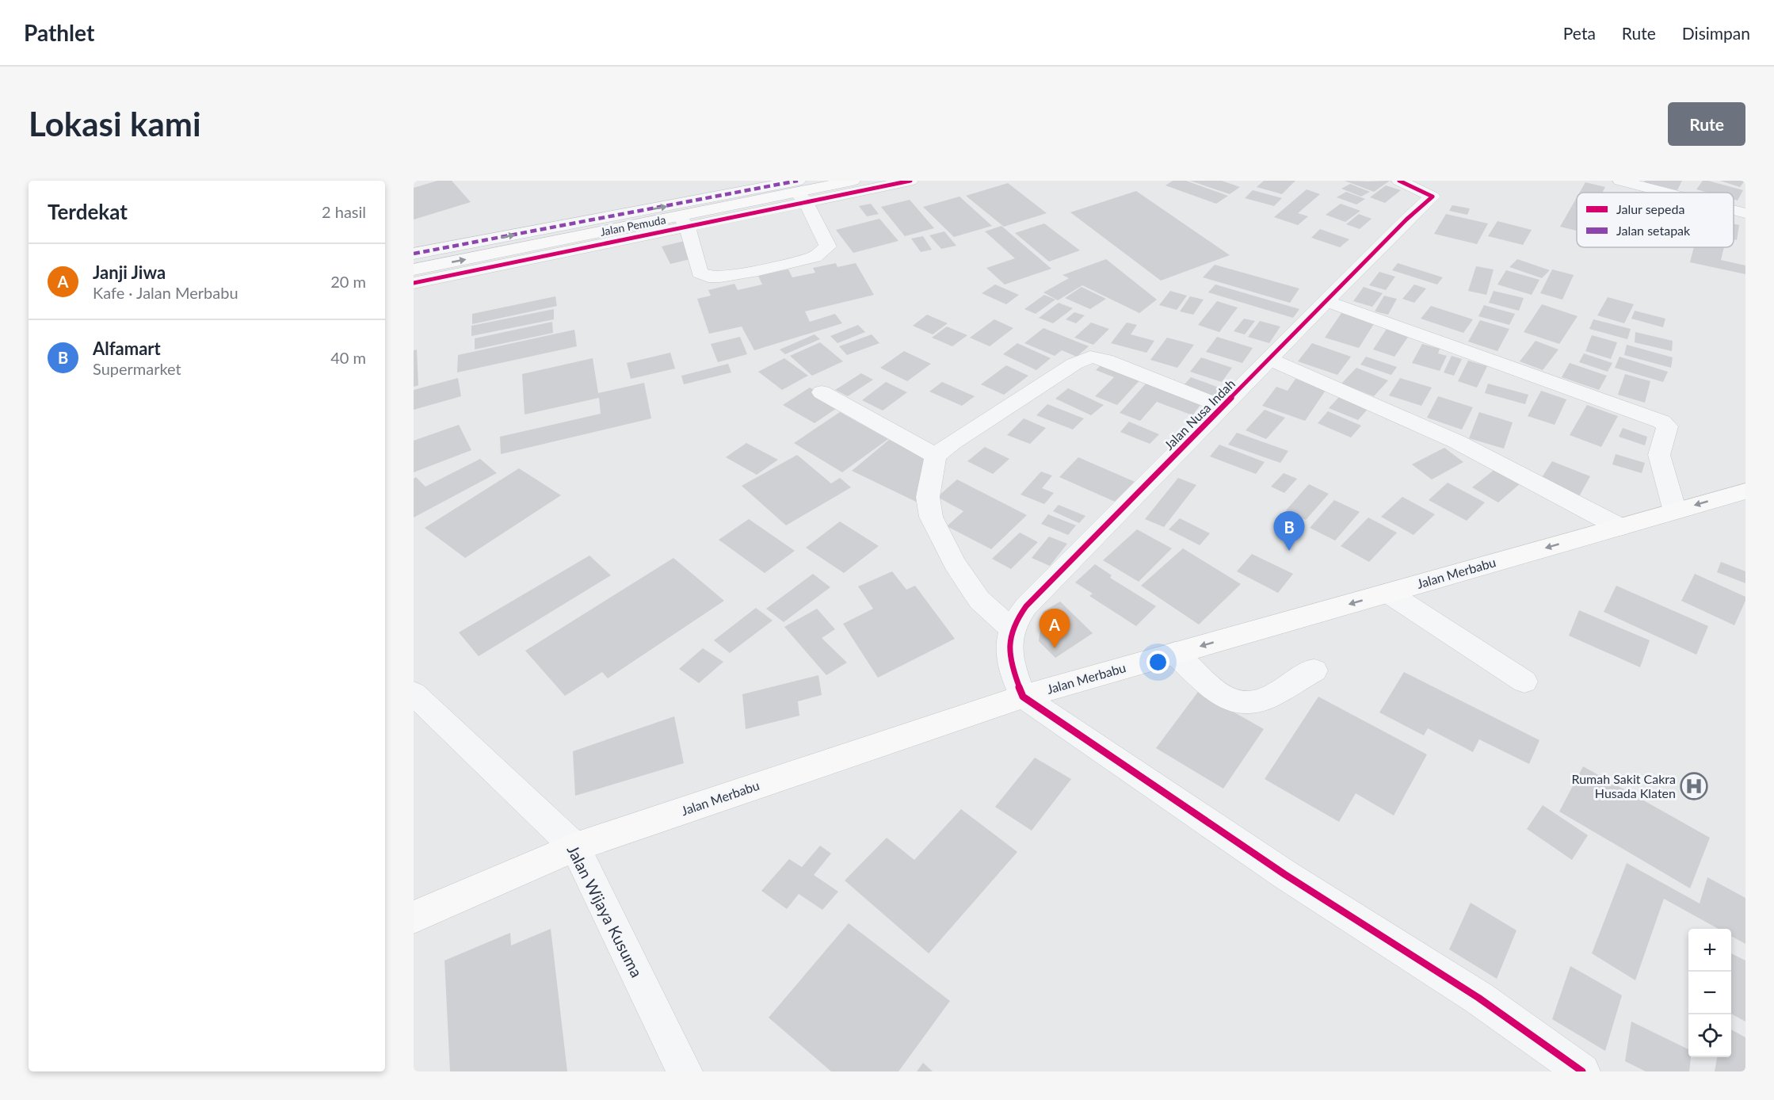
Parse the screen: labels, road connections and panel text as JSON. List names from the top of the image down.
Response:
{
  "streets": {
    "main road": ["Jalan Pemuda", "Jalan Merbabu"],
    "street": ["Jalan Nusa Indah", "Jalan Wijaya Kusuma"]
  },
  "crossings": [
    ["Jalan Merbabu", "Jalan Wijaya Kusuma"]
  ],
  "one_way": ["Jalan Pemuda", "Jalan Merbabu"],
  "places": {
    "hospital": ["Rumah Sakit Cakra Husada Klaten"]
  },
  "legend": ["Jalur sepeda", "Jalan setapak"],
  "page": {
    "header": "Pathlet",
    "nav": ["Peta", "Rute", "Disimpan"],
    "buttons": "Rute",
    "title": "Lokasi kami",
    "heading": ["Terdekat", "2 hasil"],
    "list": [
      {
        "mark": "A",
        "name": "Janji Jiwa",
        "note": "Kafe · Jalan Merbabu",
        "value": "20 m"
      },
      {
        "mark": "B",
        "name": "Alfamart",
        "note": "Supermarket",
        "value": "40 m"
      }
    ],
    "pins": ["B", "A"],
    "map_buttons": ["+", "−"]
  }
}
